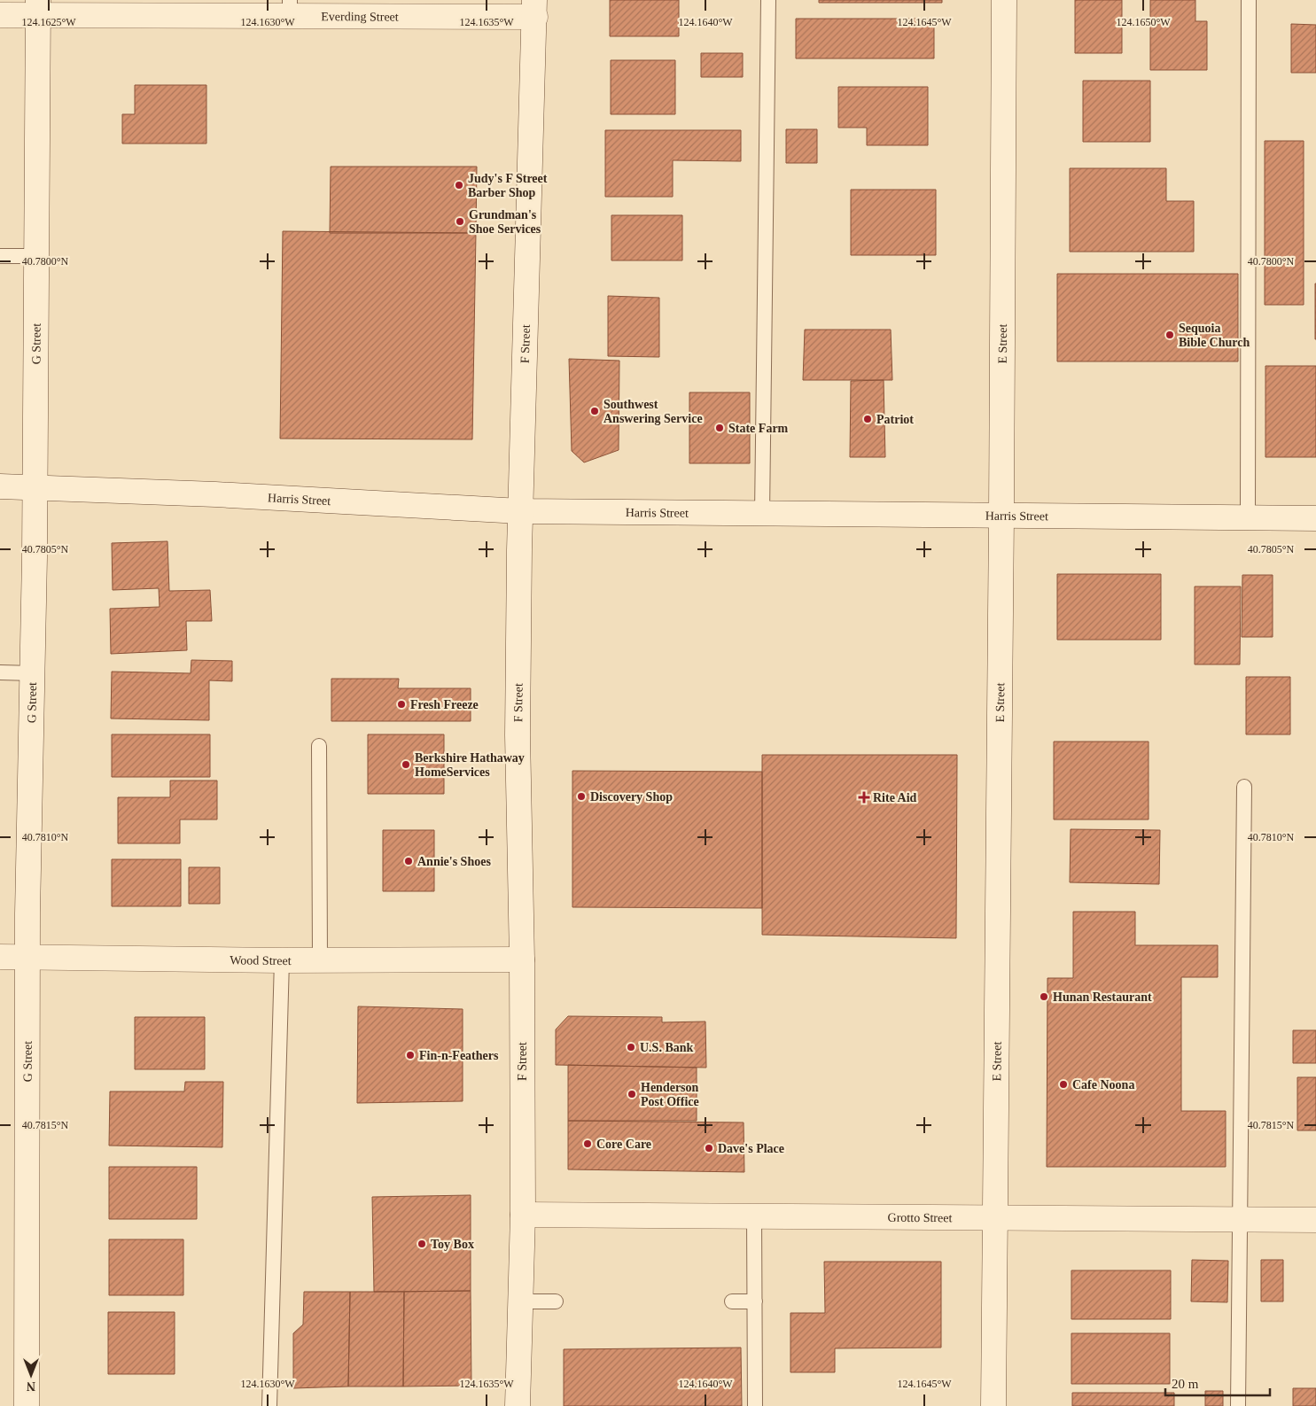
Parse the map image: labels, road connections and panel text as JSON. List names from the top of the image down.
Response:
{
  "streets": {
    "street": [
      "Everding Street",
      "G Street",
      "F Street",
      "E Street",
      "Harris Street",
      "Wood Street",
      "Grotto Street"
    ]
  },
  "crossings": [
    ["Everding Street", "G Street"],
    ["Everding Street", "F Street"],
    ["G Street", "Harris Street"],
    ["G Street", "Wood Street"],
    ["F Street", "Harris Street"],
    ["F Street", "Wood Street"],
    ["F Street", "Grotto Street"],
    ["E Street", "Harris Street"],
    ["E Street", "Grotto Street"]
  ],
  "places": {
    "other": [
      "Judy's F Street Barber Shop",
      "Grundman's Shoe Services",
      "Sequoia Bible Church",
      "Southwest Answering Service",
      "Patriot",
      "State Farm",
      "Fresh Freeze",
      "Berkshire Hathaway HomeServices",
      "Discovery Shop",
      "Annie's Shoes",
      "Hunan Restaurant",
      "U.S. Bank",
      "Fin-n-Feathers",
      "Cafe Noona",
      "Henderson Post Office",
      "Core Care",
      "Dave's Place",
      "Toy Box"
    ],
    "health": ["Rite Aid"]
  },
  "scale_bar": "20 m",
  "north": "bottom",
  "coordinates": [
    "124.1625°W",
    "124.1630°W",
    "124.1635°W",
    "124.1640°W",
    "124.1645°W",
    "124.1650°W",
    "40.7800°N",
    "40.7805°N",
    "40.7810°N",
    "40.7815°N"
  ]
}
